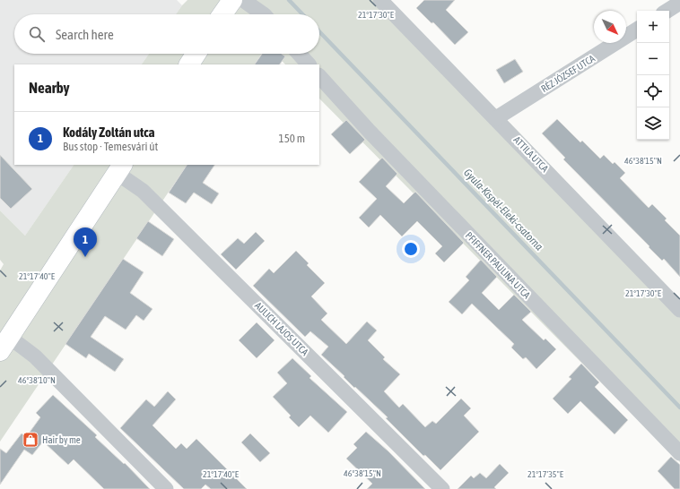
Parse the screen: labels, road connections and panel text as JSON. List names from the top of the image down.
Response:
{
  "streets": {
    "street": [
      "RÉZ JÓZSEF UTCA",
      "ATTILA UTCA",
      "PFIFFNER PAULINA UTCA",
      "AULICH LAJOS UTCA"
    ]
  },
  "crossings": [
    ["RÉZ JÓZSEF UTCA", "ATTILA UTCA"]
  ],
  "water": ["Gyula-Kispél-Eleki-csatorna"],
  "places": {
    "shop": ["Hair by me"]
  },
  "north": "bottom right",
  "page": {
    "map_buttons": ["+", "−"],
    "search": "Search here",
    "heading": "Nearby",
    "list": [
      {
        "mark": "1",
        "name": "Kodály Zoltán utca",
        "note": "Bus stop · Temesvári út",
        "value": "150 m"
      }
    ],
    "pins": "1"
  },
  "coordinates": [
    "21°17'30\"E",
    "46°38'15\"N",
    "21°17'40\"E",
    "46°38'10\"N",
    "21°17'35\"E"
  ]
}
